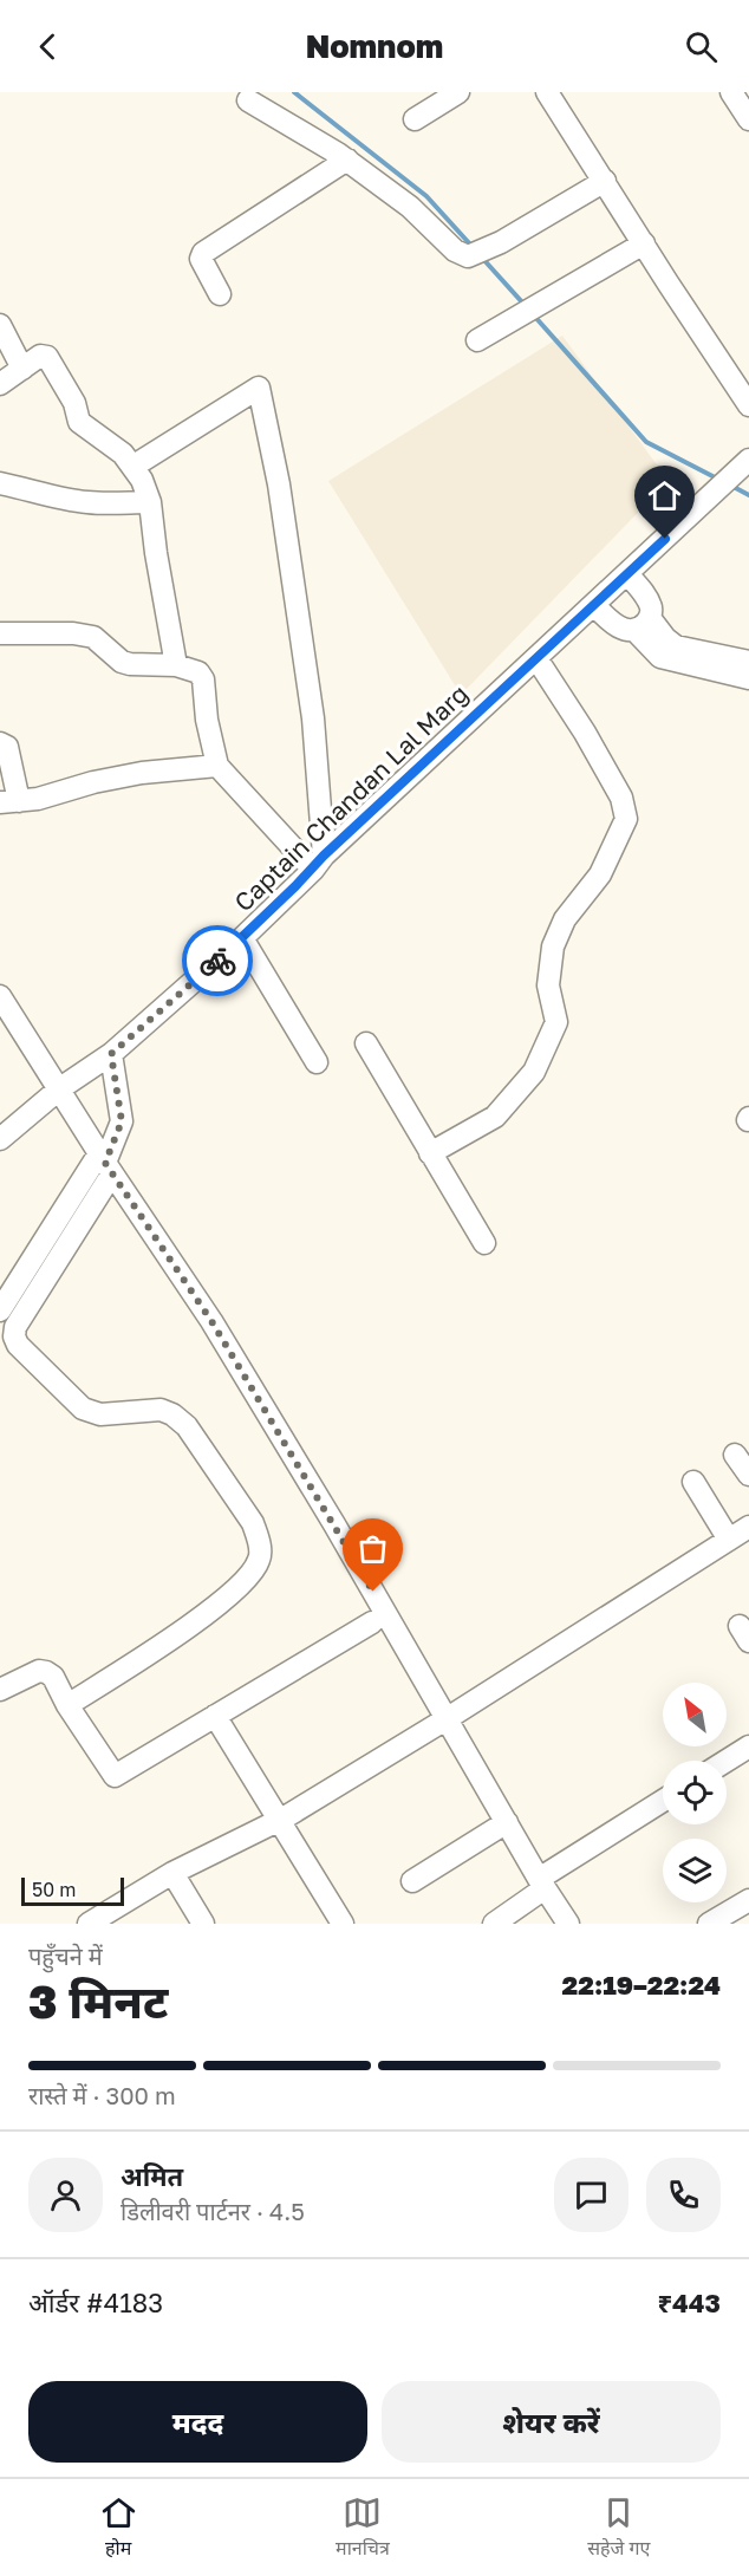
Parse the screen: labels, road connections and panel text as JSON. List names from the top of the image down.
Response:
{
  "streets": {
    "street": ["Captain Chandan Lal Marg"]
  },
  "scale_bar": "50 m",
  "north": "top left",
  "page": {
    "header": "Nomnom",
    "scale": "50 m",
    "heading": ["3 मिनट", "पहुँचने में", "22:19–22:24"],
    "panel": [
      "अमित",
      "डिलीवरी पार्टनर · 4.5",
      "ऑर्डर #4183",
      "₹443"
    ],
    "bar": "रास्ते में · 300 m",
    "buttons": ["मदद", "शेयर करें"],
    "tabs": ["होम", "मानचित्र", "सहेजे गए"]
  }
}
